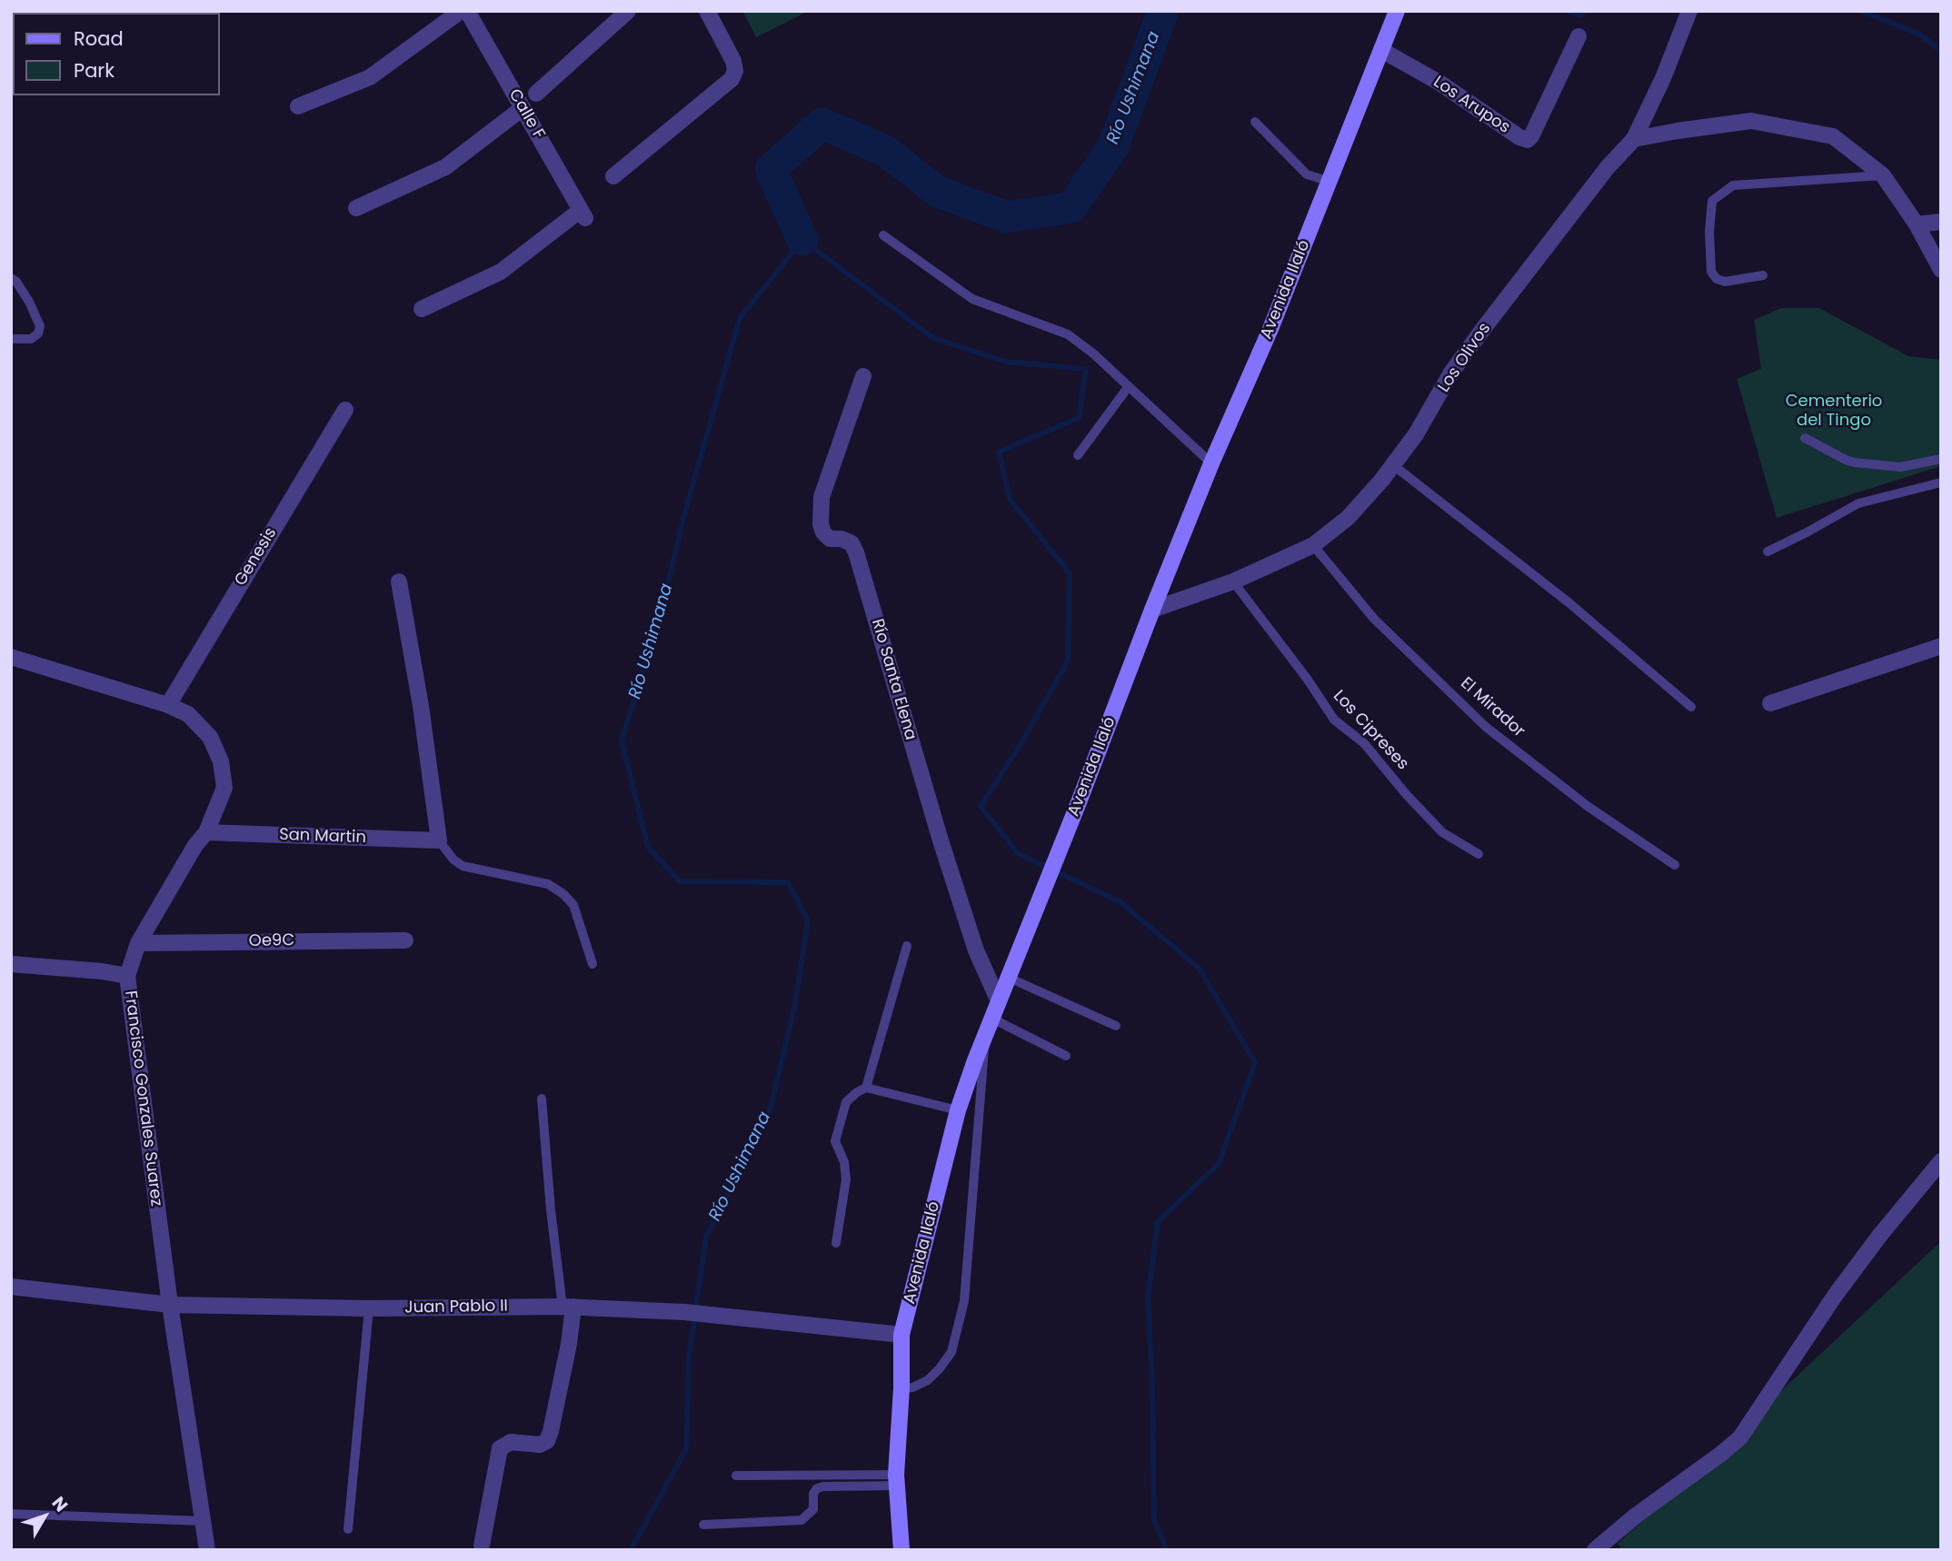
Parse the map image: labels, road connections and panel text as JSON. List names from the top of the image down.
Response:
{
  "streets": {
    "main road": ["Avenida Ilaló"],
    "street": [
      "Los Arupos",
      "Calle F",
      "Los Olivos",
      "Genesis",
      "Río Santa Elena",
      "San Martin",
      "Oe9C",
      "Francisco Gonzales Suarez",
      "Juan Pablo II"
    ],
    "lane": ["El Mirador", "Los Cipreses"]
  },
  "crossings": [
    ["Los Arupos", "Avenida Ilaló"],
    ["Avenida Ilaló", "Los Olivos"],
    ["Avenida Ilaló", "Río Santa Elena"],
    ["Avenida Ilaló", "Juan Pablo II"],
    ["Los Olivos", "El Mirador"],
    ["Los Olivos", "Los Cipreses"],
    ["Genesis", "Francisco Gonzales Suarez"],
    ["San Martin", "Francisco Gonzales Suarez"],
    ["Oe9C", "Francisco Gonzales Suarez"],
    ["Francisco Gonzales Suarez", "Juan Pablo II"]
  ],
  "water": ["Río Ushimana"],
  "parks": ["Cementerio del Tingo"],
  "legend": ["Road", "Park"],
  "north": "top right"
}
